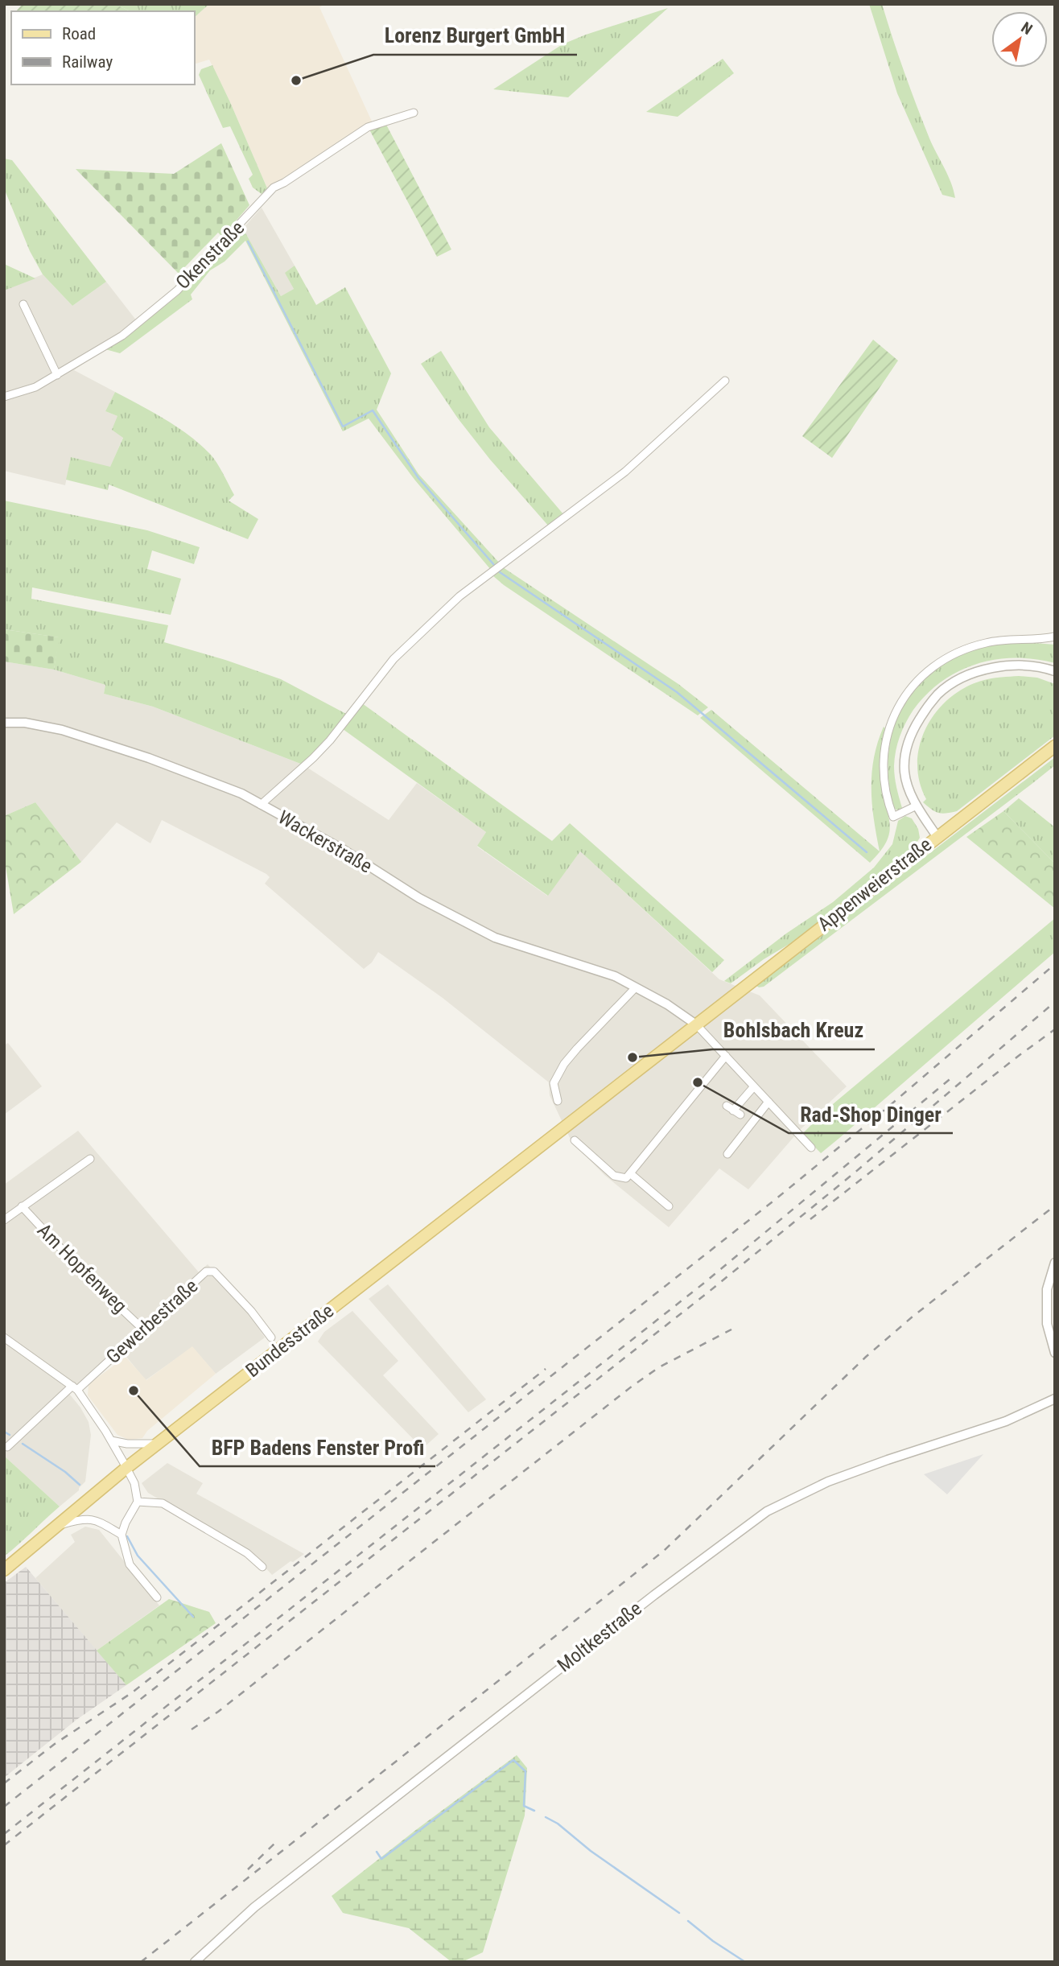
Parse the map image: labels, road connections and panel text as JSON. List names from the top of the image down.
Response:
{
  "streets": {
    "main road": ["Appenweierstraße", "Bundesstraße"],
    "street": [
      "Okenstraße",
      "Wackerstraße",
      "Am Hopfenweg",
      "Gewerbestraße",
      "Moltkestraße"
    ]
  },
  "crossings": [
    ["Wackerstraße", "Appenweierstraße"],
    ["Appenweierstraße", "Bundesstraße"],
    ["Am Hopfenweg", "Gewerbestraße"]
  ],
  "places": [
    "Lorenz Burgert GmbH",
    "Bohlsbach Kreuz",
    "Rad-Shop Dinger",
    "BFP Badens Fenster Profi"
  ],
  "legend": ["Road", "Railway"],
  "north": "top right"
}
